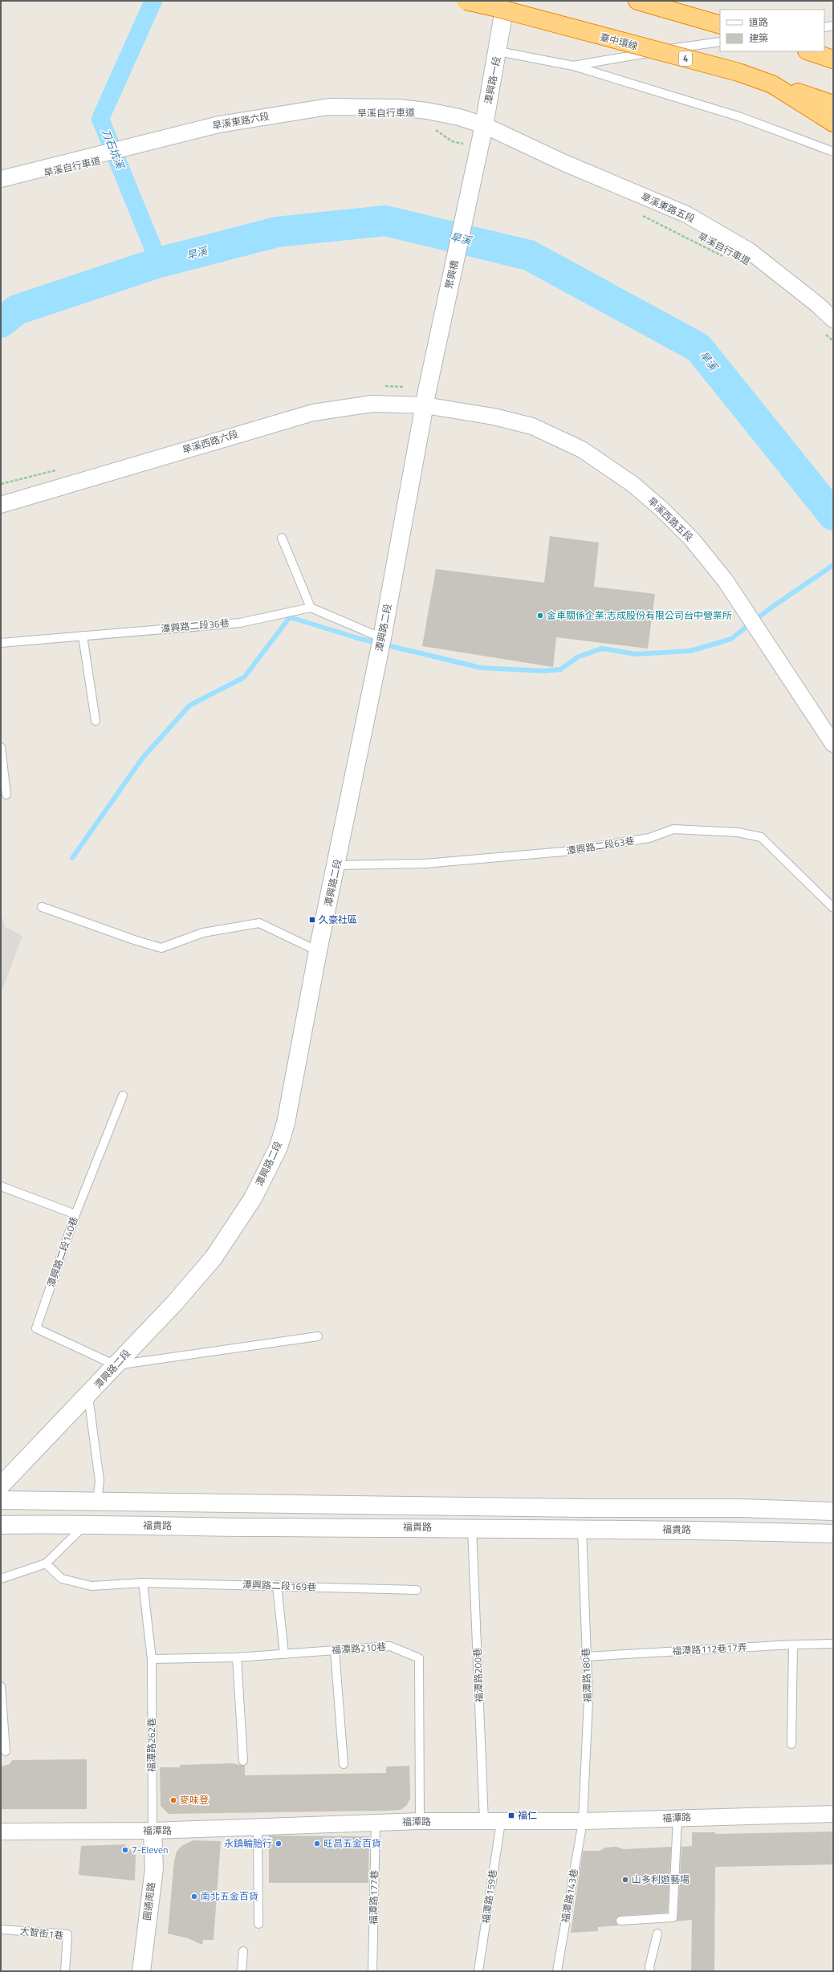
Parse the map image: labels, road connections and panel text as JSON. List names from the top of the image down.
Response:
{
  "streets": {
    "highway": ["臺中環線", "4"],
    "street": [
      "潭興路一段",
      "旱溪東路六段",
      "旱溪東路五段",
      "聚興橋",
      "旱溪西路六段",
      "旱溪西路五段",
      "潭興路二段",
      "福貴路",
      "福潭路",
      "圓通南路"
    ],
    "lane": [
      "潭興路二段36巷",
      "潭興路二段63巷",
      "潭興路二段140巷",
      "潭興路二段169巷",
      "福潭路210巷",
      "福潭路112巷17弄",
      "福潭路200巷",
      "福潭路180巷",
      "福潭路262巷",
      "福潭路143巷",
      "福潭路159巷",
      "福潭路177巷",
      "大智街1巷"
    ],
    "path": ["旱溪自行車道"]
  },
  "crossings": [
    ["潭興路一段", "旱溪東路六段"],
    ["潭興路一段", "旱溪東路五段"],
    ["潭興路一段", "聚興橋"],
    ["旱溪東路六段", "旱溪東路五段"],
    ["聚興橋", "旱溪西路六段"],
    ["聚興橋", "旱溪西路五段"],
    ["聚興橋", "潭興路二段"],
    ["旱溪西路六段", "旱溪西路五段"],
    ["旱溪西路六段", "潭興路二段"],
    ["旱溪西路五段", "潭興路二段"],
    ["潭興路二段", "潭興路二段63巷"],
    ["潭興路二段", "潭興路二段140巷"],
    ["福貴路", "福潭路200巷"],
    ["福貴路", "福潭路180巷"],
    ["潭興路二段169巷", "福潭路262巷"],
    ["福潭路210巷", "福潭路262巷"],
    ["福潭路210巷", "福潭路"],
    ["福潭路112巷17弄", "福潭路180巷"],
    ["福潭路200巷", "福潭路"],
    ["福潭路180巷", "福潭路"],
    ["福潭路180巷", "福潭路143巷"],
    ["福潭路262巷", "福潭路"],
    ["福潭路262巷", "圓通南路"],
    ["福潭路", "福潭路143巷"],
    ["福潭路", "福潭路159巷"],
    ["福潭路", "福潭路177巷"],
    ["福潭路", "圓通南路"]
  ],
  "water": ["刀石坑溪", "旱溪"],
  "places": {
    "other": [
      "金車關係企業;志成股份有限公司台中營業所",
      "麥味登",
      "永鎮輪胎行",
      "旺昌五金百貨",
      "7-Eleven",
      "山多利遊藝場",
      "南北五金百貨"
    ],
    "transit": ["久豪社區", "福仁"]
  },
  "legend": ["道路", "建築"]
}
